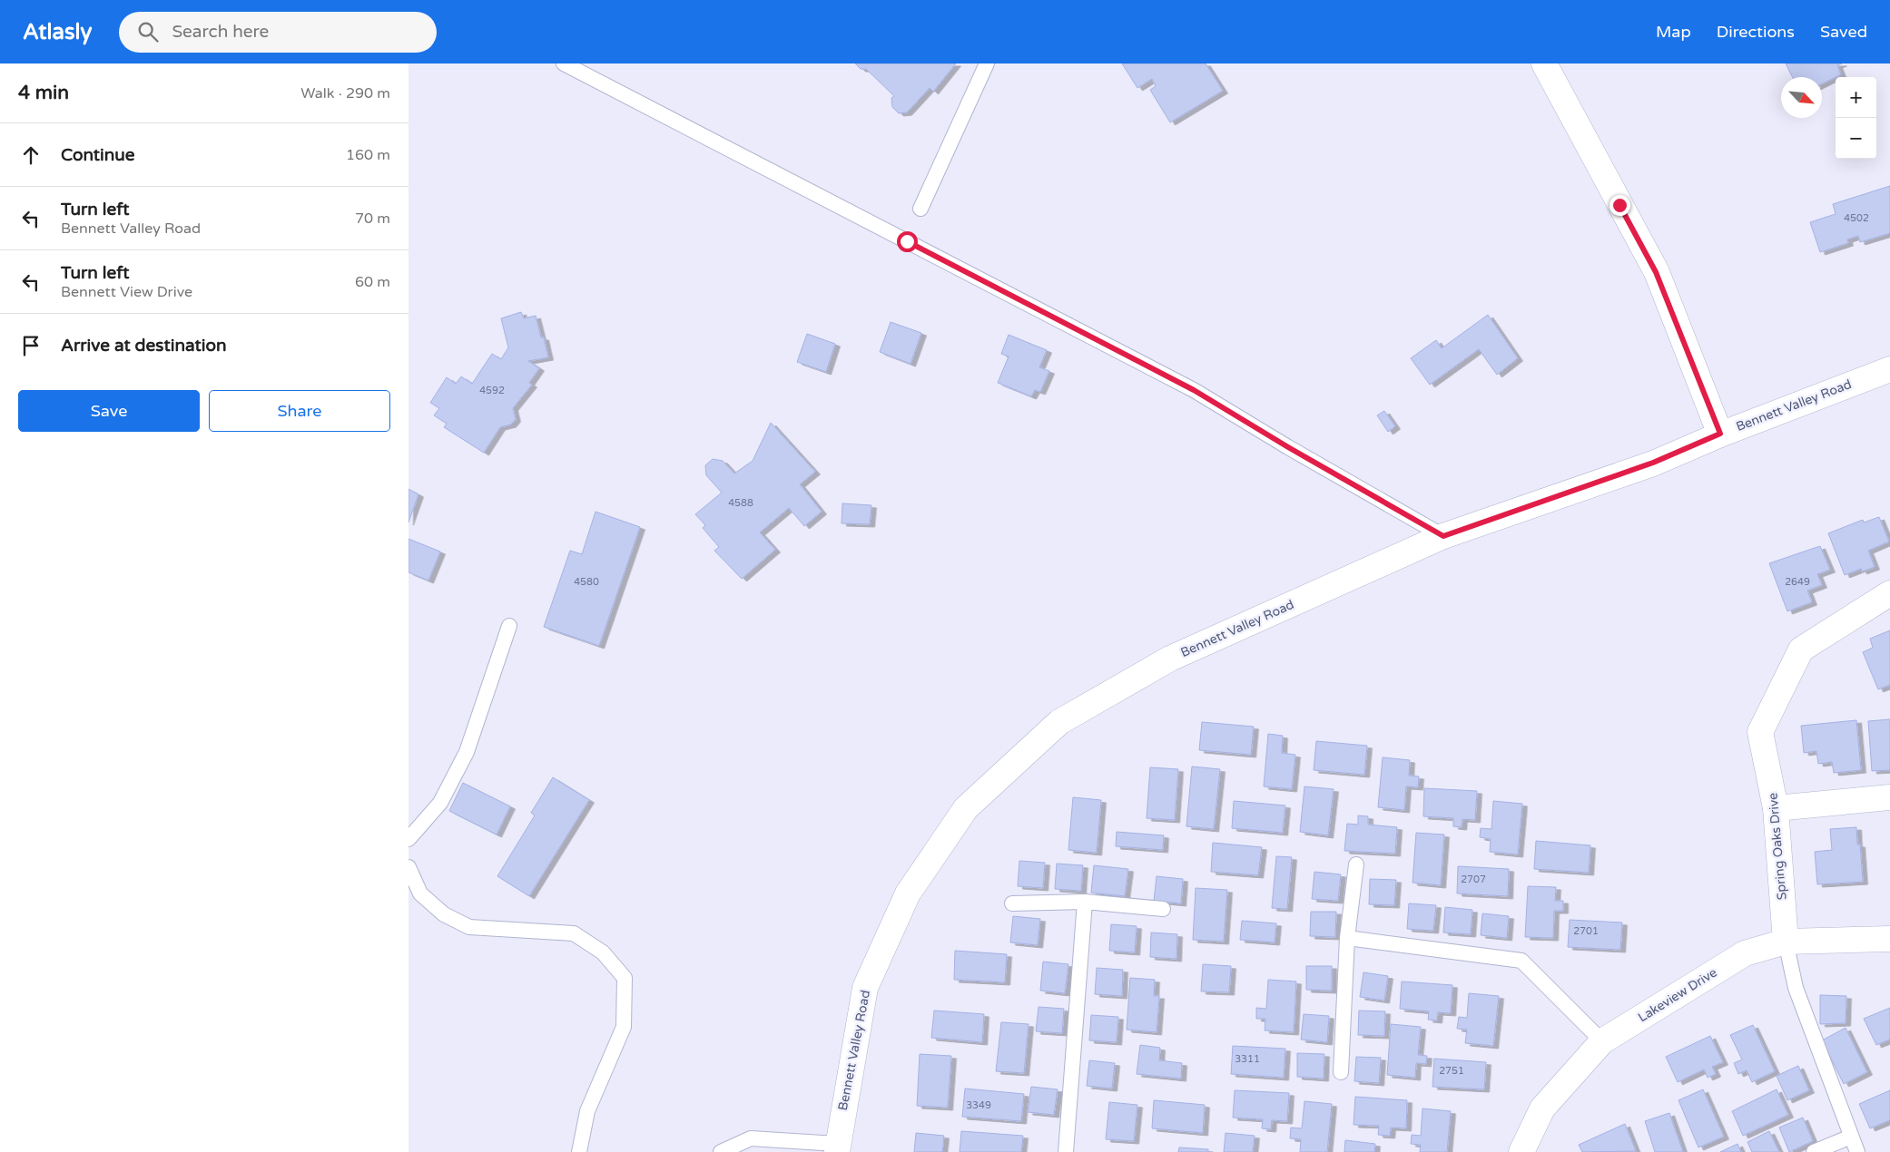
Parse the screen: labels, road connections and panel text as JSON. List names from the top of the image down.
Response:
{
  "streets": {
    "street": ["Bennett Valley Road", "Spring Oaks Drive", "Lakeview Drive"]
  },
  "crossings": [
    ["Spring Oaks Drive", "Lakeview Drive"]
  ],
  "house_numbers": [
    "4502",
    "4592",
    "4588",
    "4580",
    "2649",
    "2707",
    "2701",
    "3311",
    "2751",
    "3349"
  ],
  "north": "bottom right",
  "page": {
    "header": "Atlasly",
    "search": "Search here",
    "nav": ["Map", "Directions", "Saved"],
    "heading": ["4 min", "Walk · 290 m"],
    "map_buttons": ["+", "−"],
    "list": [
      ["Continue", "160 m"],
      ["Turn left", "Bennett Valley Road", "70 m"],
      ["Turn left", "Bennett View Drive", "60 m"],
      "Arrive at destination"
    ],
    "buttons": ["Save", "Share"]
  }
}
